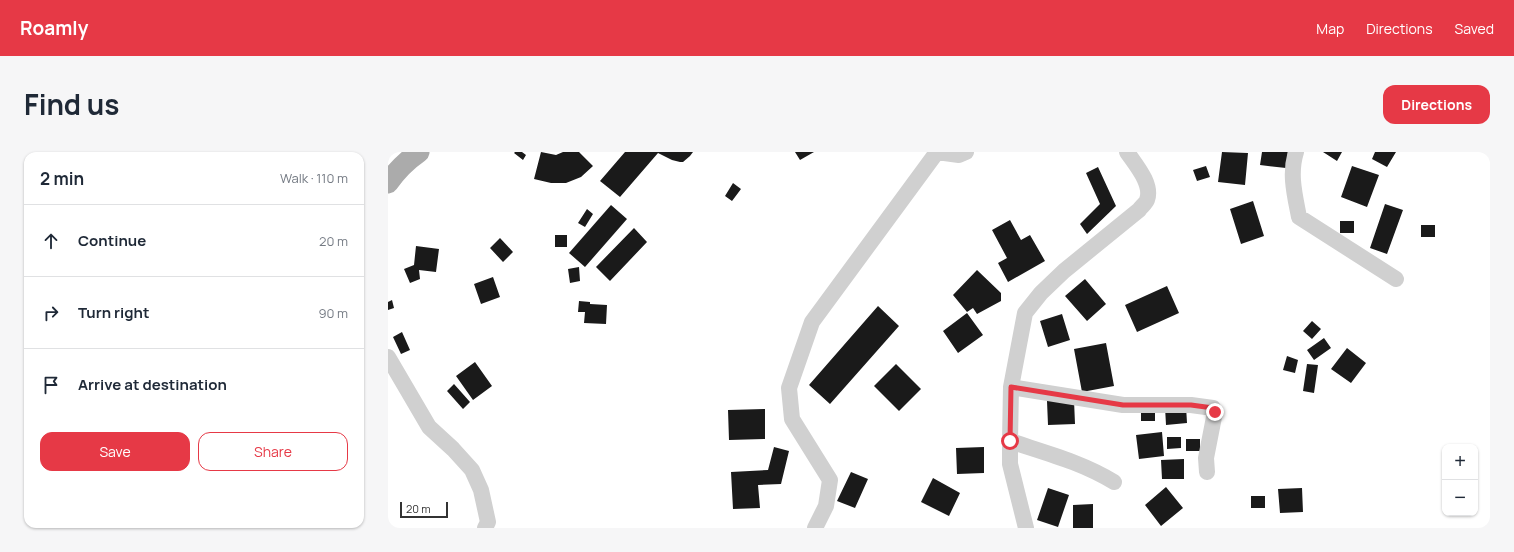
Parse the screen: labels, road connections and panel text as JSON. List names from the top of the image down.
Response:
{
  "scale_bar": "20 m",
  "page": {
    "header": "Roamly",
    "nav": ["Map", "Directions", "Saved"],
    "title": "Find us",
    "buttons": [
      "Directions",
      ["Save", "Share"]
    ],
    "heading": ["2 min", "Walk · 110 m"],
    "list": [
      ["Continue", "20 m"],
      ["Turn right", "90 m"],
      "Arrive at destination"
    ],
    "map_buttons": ["+", "−"],
    "scale": "20 m"
  }
}
